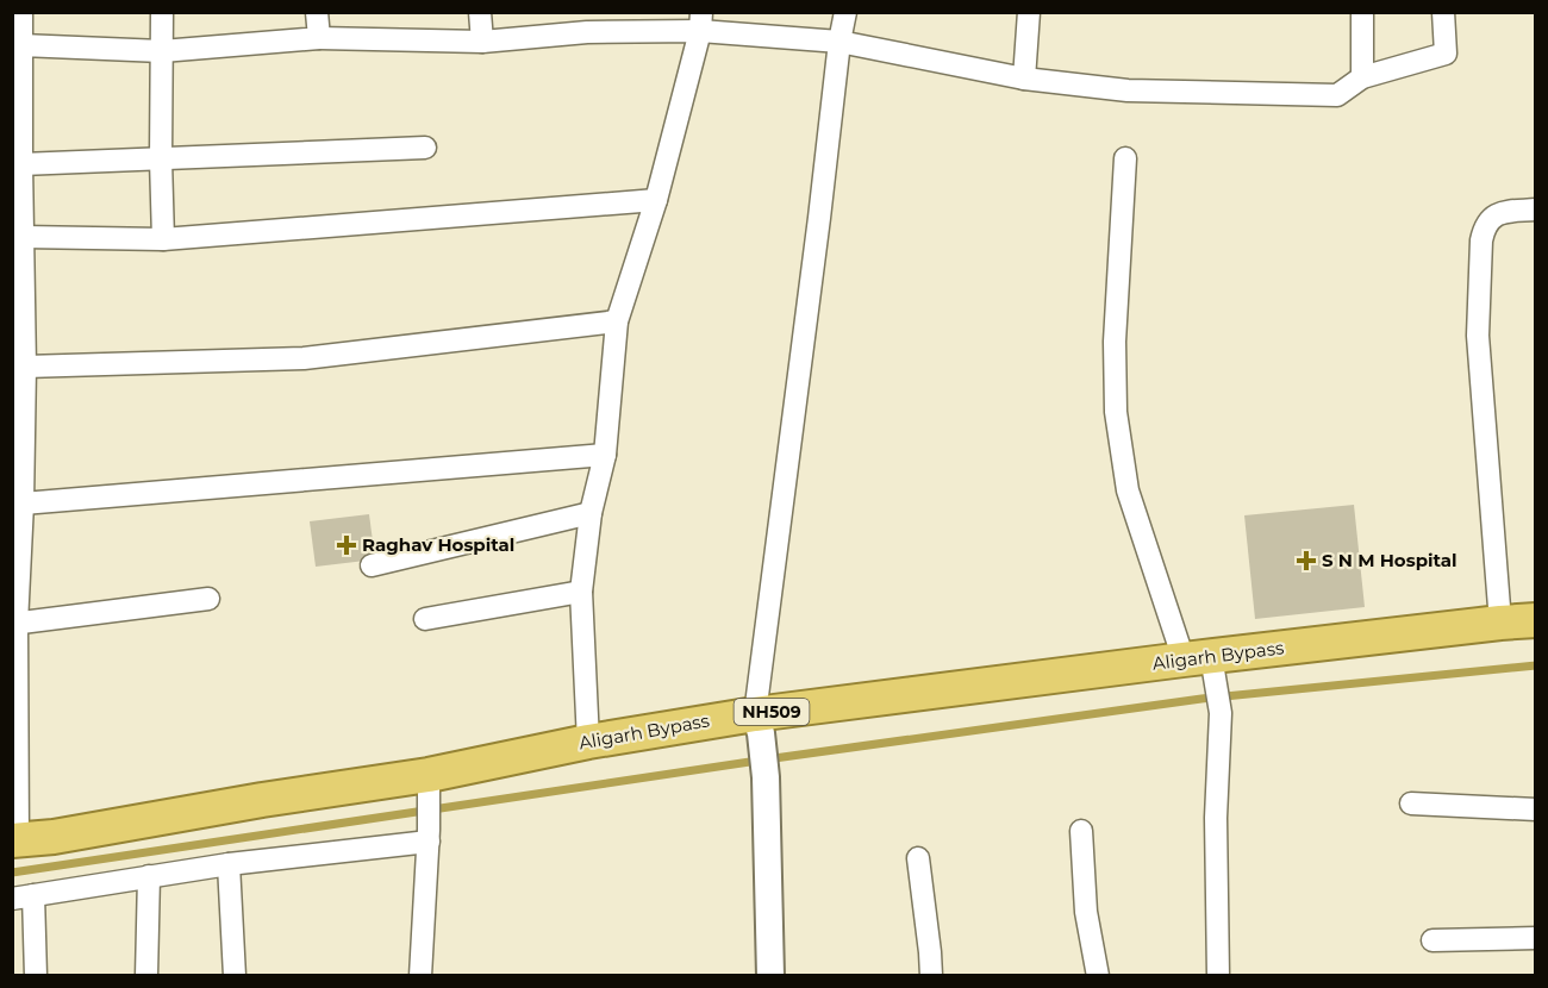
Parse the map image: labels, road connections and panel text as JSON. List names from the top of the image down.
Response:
{
  "streets": {
    "highway": ["Aligarh Bypass", "NH509"]
  },
  "places": {
    "health": ["Raghav Hospital", "S N M Hospital"]
  }
}
